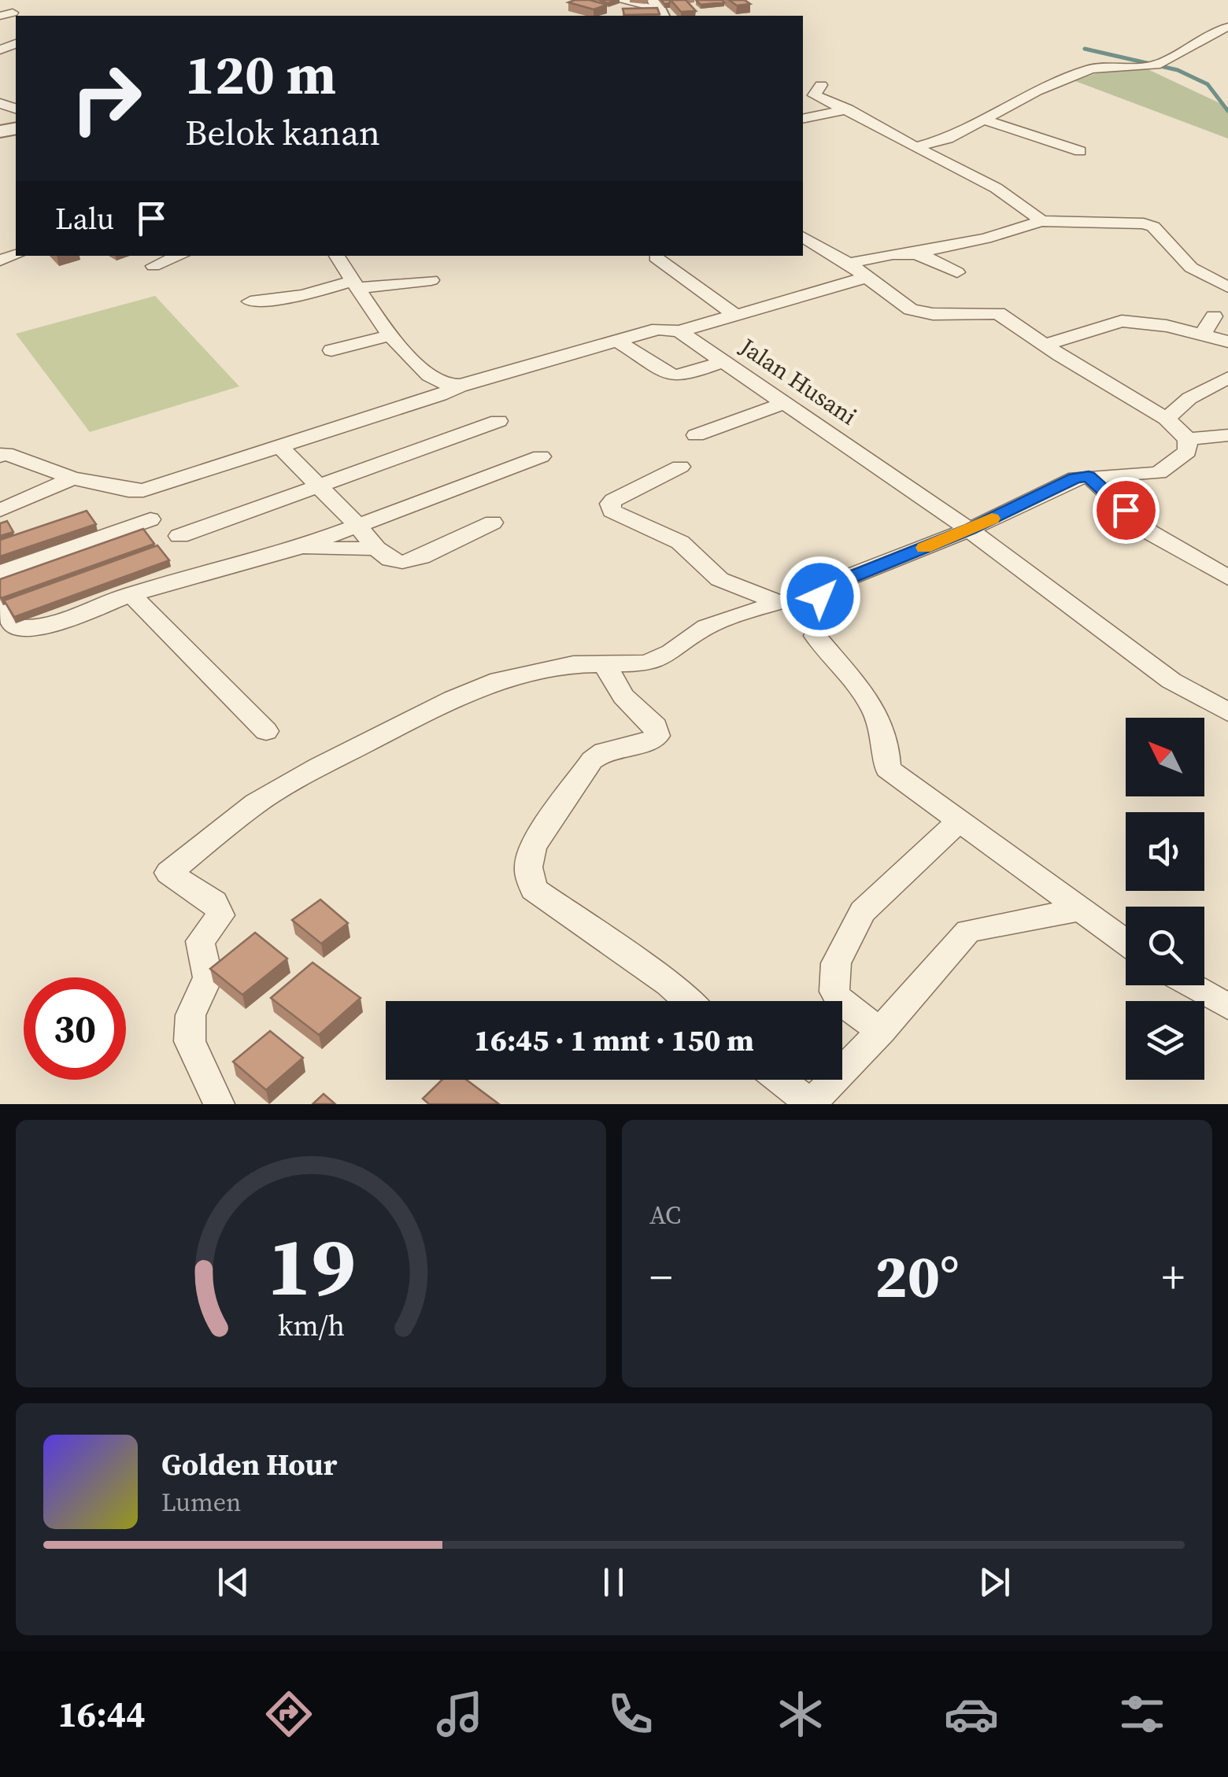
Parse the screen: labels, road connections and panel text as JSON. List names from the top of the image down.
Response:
{
  "streets": {
    "street": ["Jalan Husani"]
  },
  "north": "top left",
  "page": {
    "turn": ["120 m", "Belok kanan"],
    "then": "Lalu",
    "limit": "30",
    "trip": "16:45 · 1 mnt · 150 m",
    "tile": "AC",
    "heat": ["−", "20°", "+"],
    "song": ["Golden Hour", "Lumen"],
    "tabs": "16:44",
    "gauge": ["19", "km/h"]
  }
}
